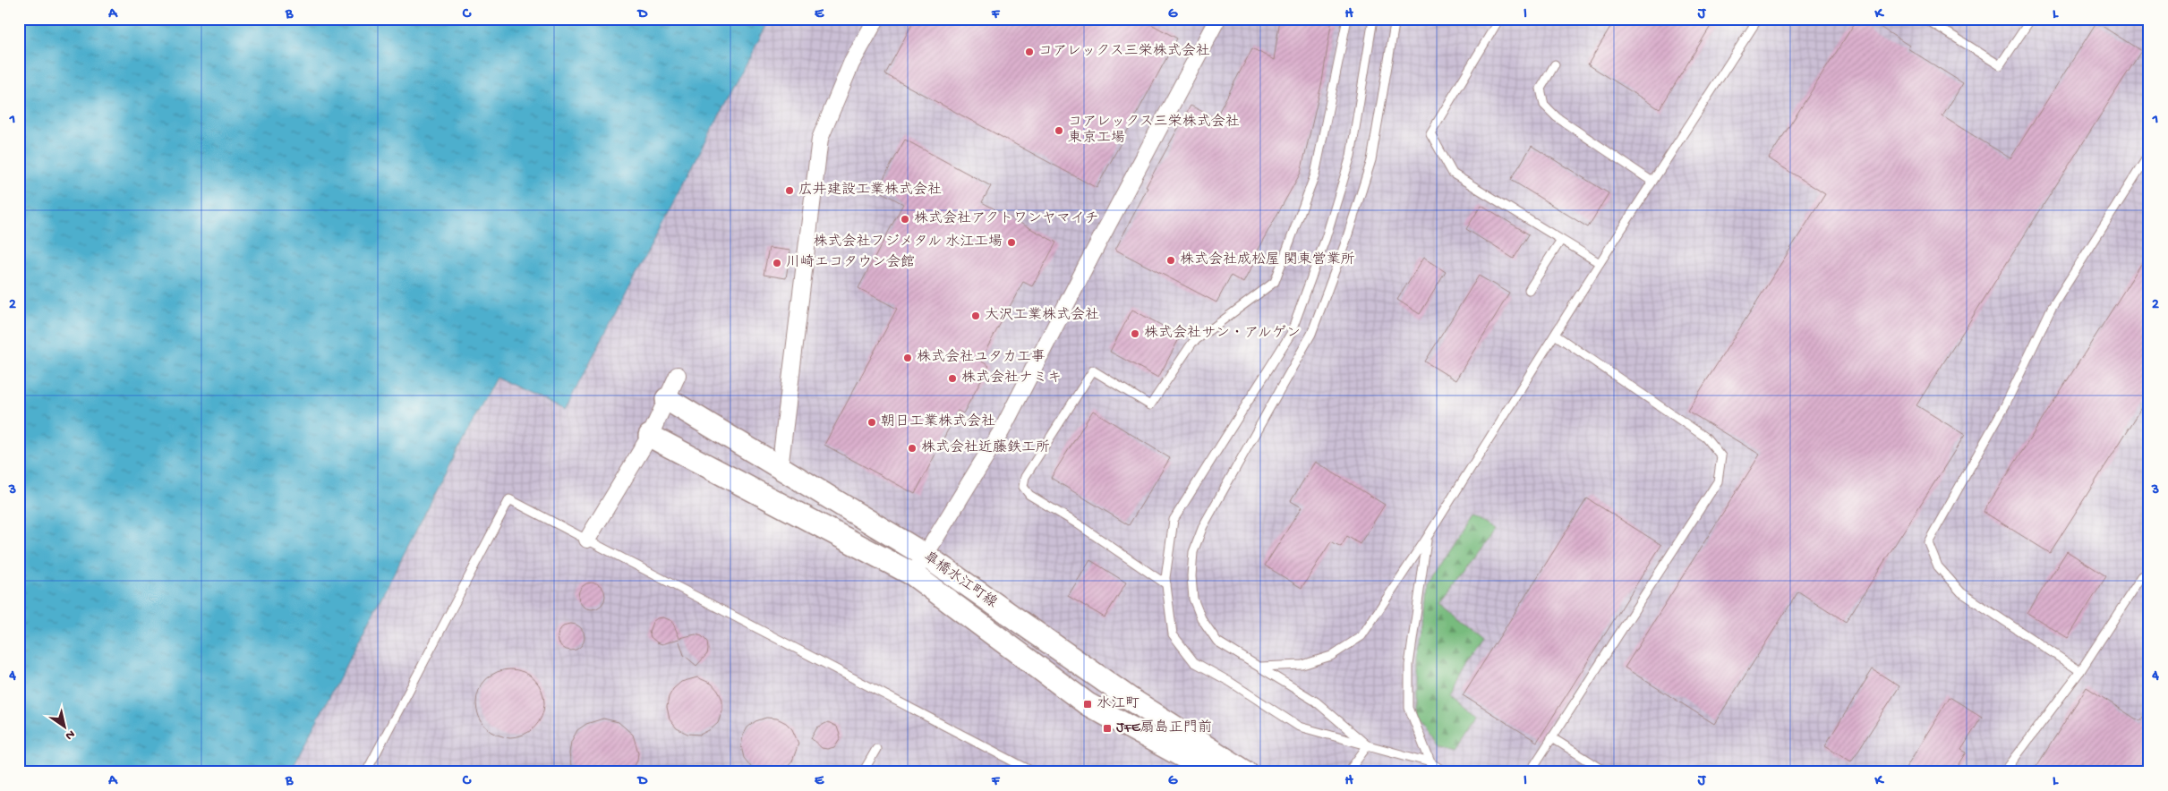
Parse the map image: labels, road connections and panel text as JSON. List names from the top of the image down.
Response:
{
  "streets": {
    "street": ["皐橋水江町線"]
  },
  "places": {
    "other": [
      "コアレックス三栄株式会社",
      "コアレックス三栄株式会社 東京工場",
      "広井建設工業株式会社",
      "株式会社アクトワンヤマイチ",
      "株式会社フジメタル 水江工場",
      "株式会社成松屋 関東営業所",
      "川崎エコタウン会館",
      "大沢工業株式会社",
      "株式会社サン・アルゲン",
      "株式会社ユタカ工事",
      "株式会社ナミキ",
      "朝日工業株式会社",
      "株式会社近藤鉄工所"
    ],
    "transit": ["水江町", "JFE扇島正門前"]
  },
  "north": "bottom right",
  "grid": {
    "columns": [
      "A",
      "B",
      "C",
      "D",
      "E",
      "F",
      "G",
      "H",
      "I",
      "J",
      "K",
      "L"
    ],
    "rows": [
      "1",
      "2",
      "3",
      "4"
    ]
  }
}
